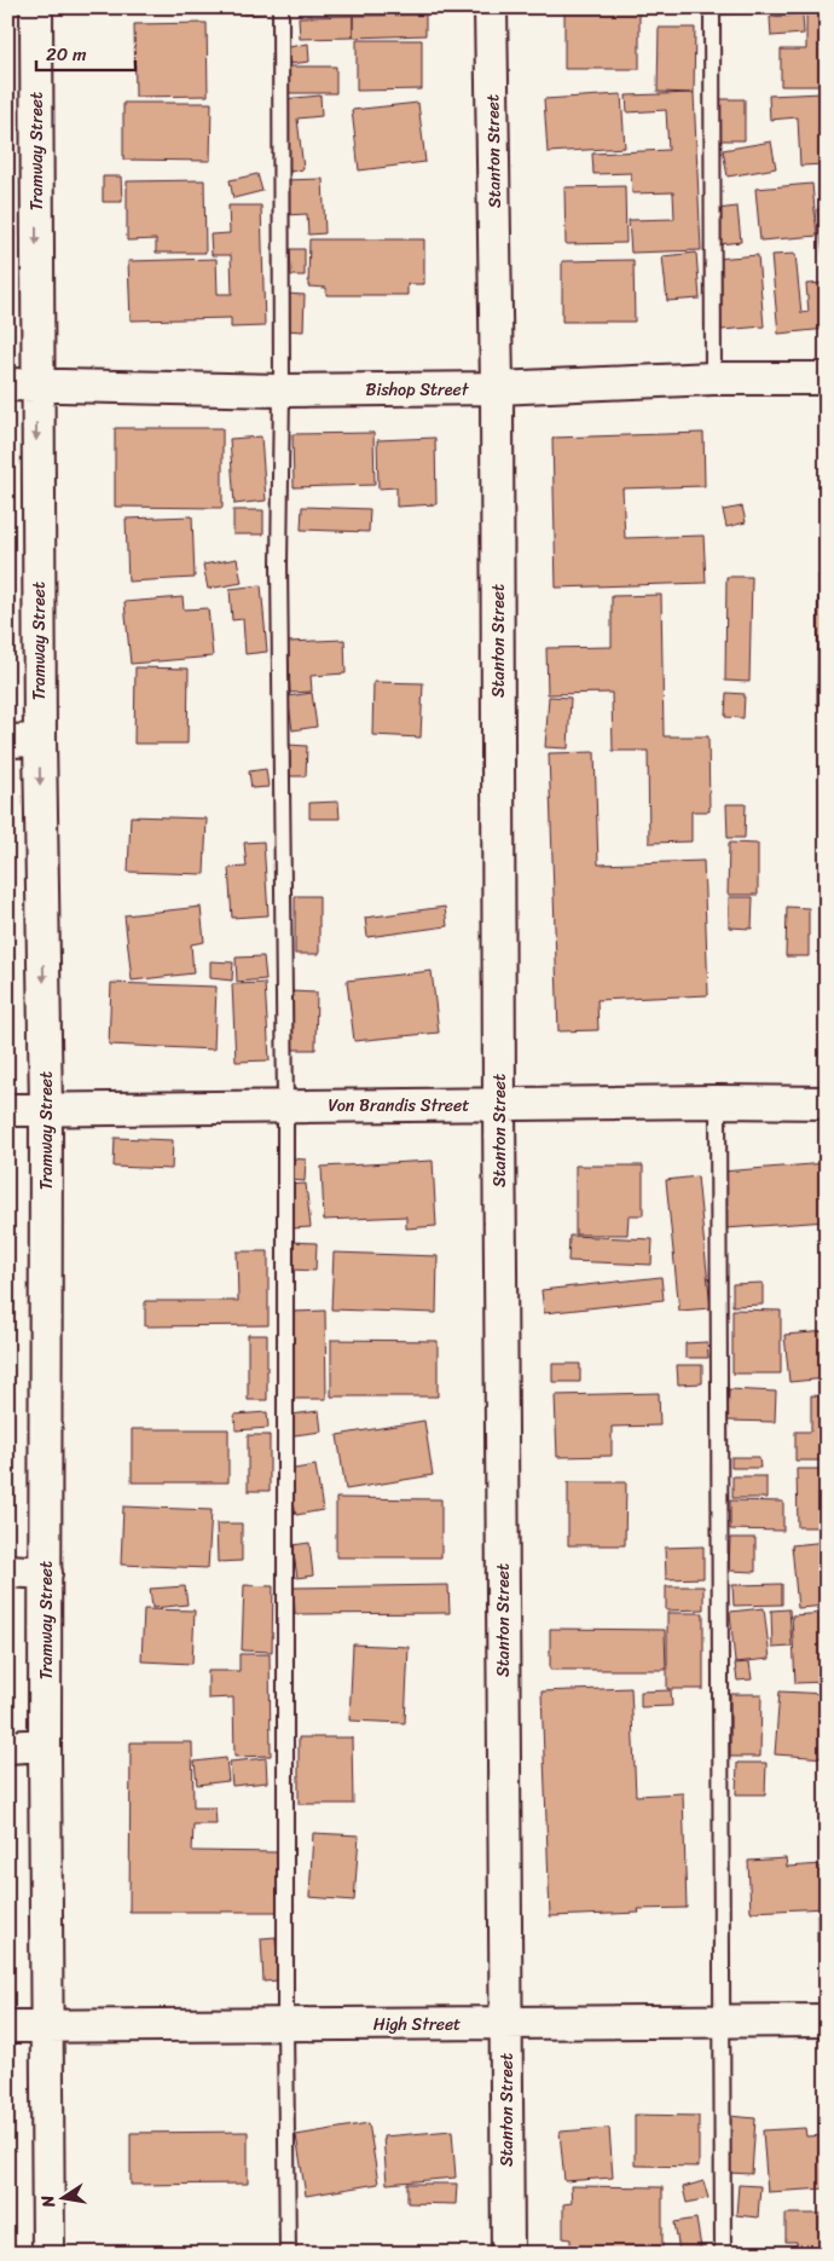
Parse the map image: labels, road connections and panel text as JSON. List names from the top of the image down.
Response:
{
  "streets": {
    "street": [
      "Tramway Street",
      "Stanton Street",
      "Bishop Street",
      "Von Brandis Street",
      "High Street"
    ]
  },
  "crossings": [
    ["Tramway Street", "Bishop Street"],
    ["Tramway Street", "Von Brandis Street"],
    ["Tramway Street", "High Street"],
    ["Stanton Street", "Bishop Street"],
    ["Stanton Street", "Von Brandis Street"],
    ["Stanton Street", "High Street"]
  ],
  "one_way": ["Tramway Street"],
  "scale_bar": "20 m",
  "north": "left"
}
